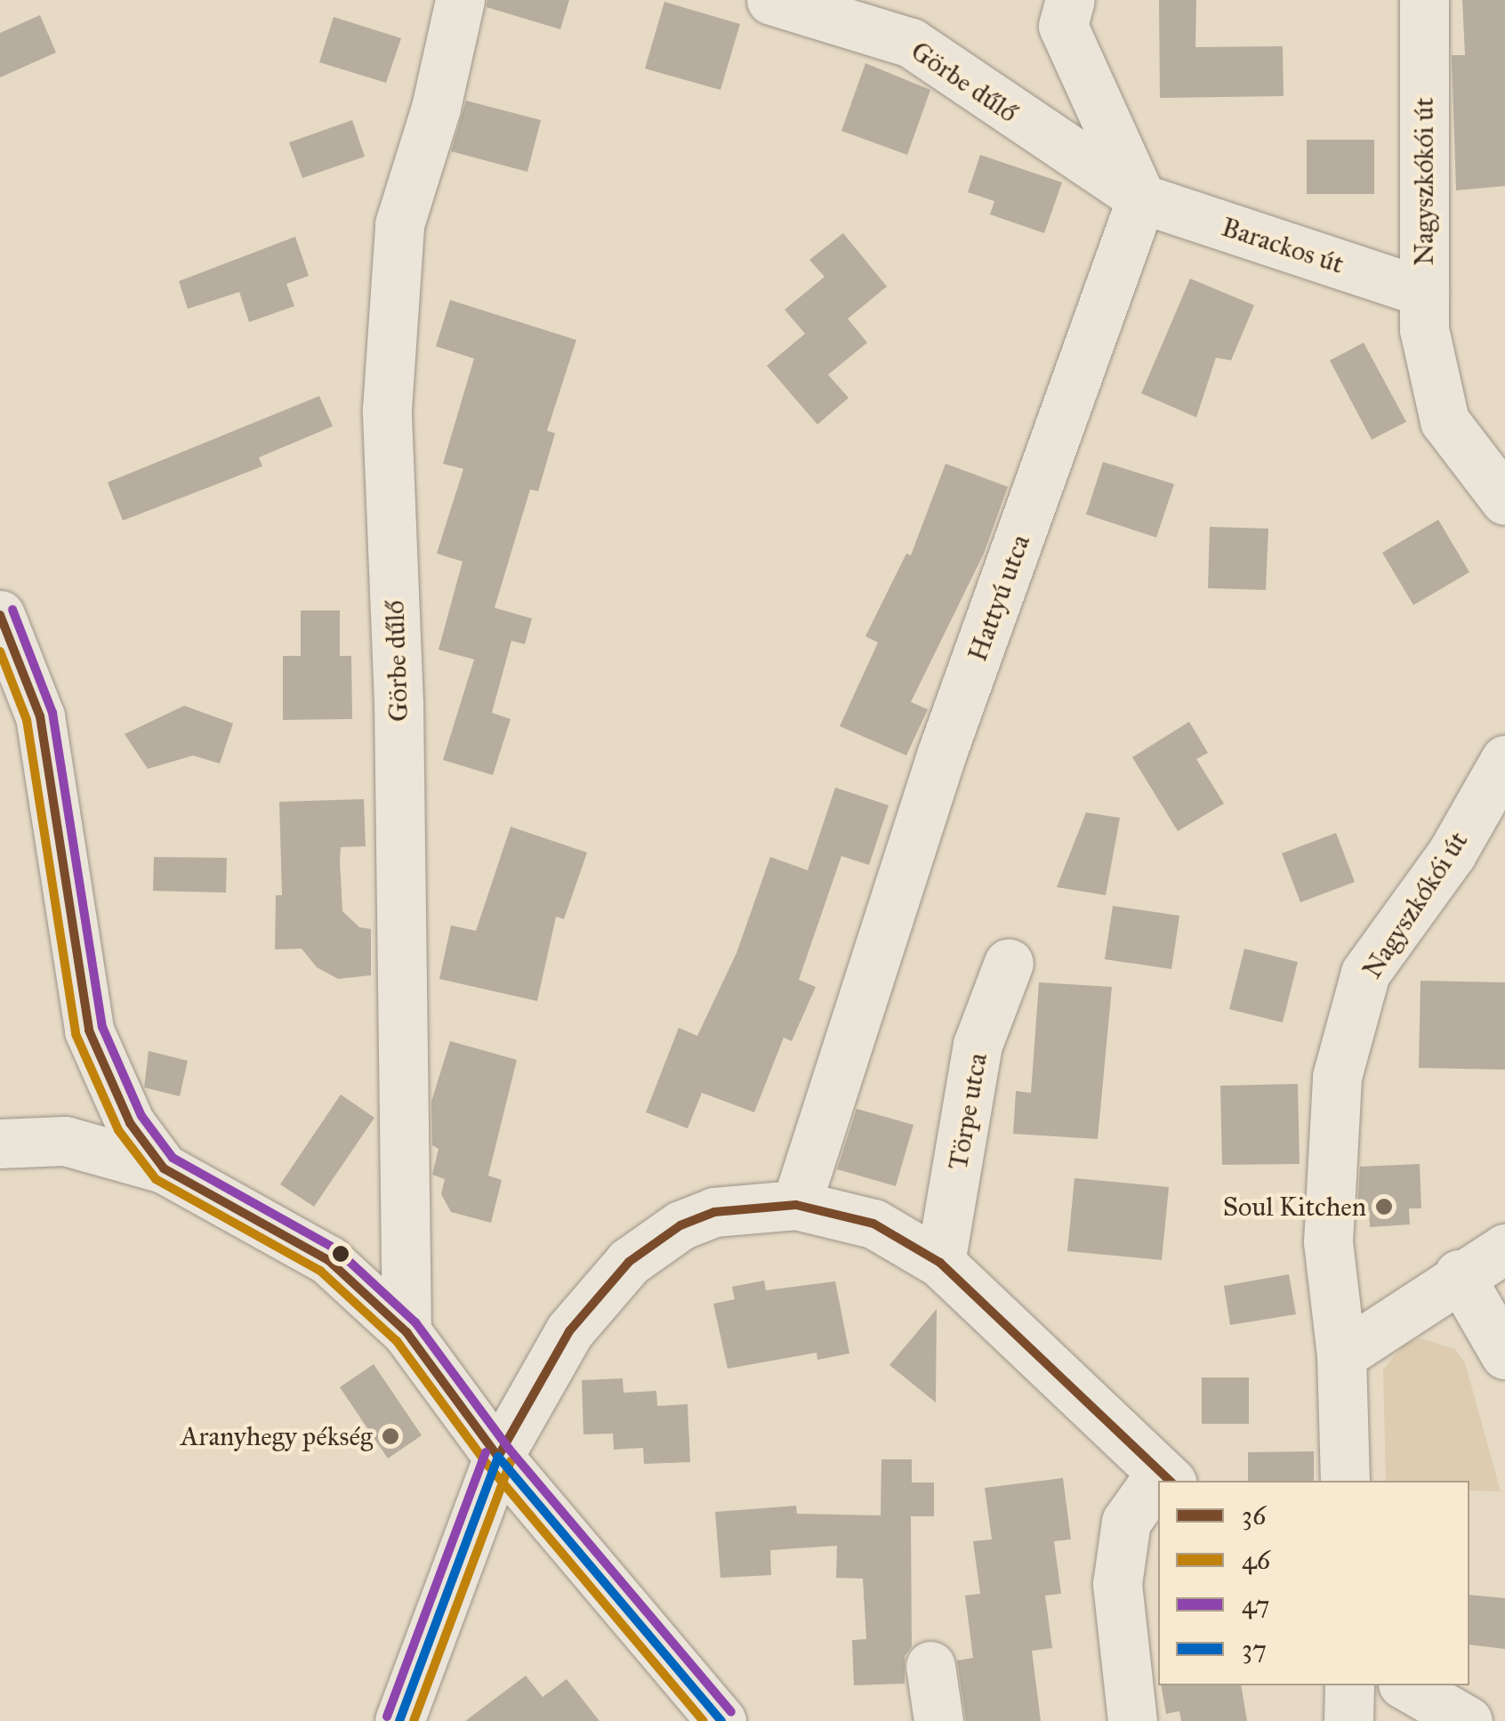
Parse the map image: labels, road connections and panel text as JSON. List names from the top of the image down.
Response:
{
  "streets": {
    "street": [
      "Görbe dűlő",
      "Nagyszkókói út",
      "Barackos út",
      "Hattyú utca",
      "Törpe utca"
    ]
  },
  "crossings": [
    ["Görbe dűlő", "Barackos út"],
    ["Görbe dűlő", "Hattyú utca"],
    ["Nagyszkókói út", "Barackos út"],
    ["Barackos út", "Hattyú utca"]
  ],
  "places": ["Soul Kitchen", "Aranyhegy pékség"],
  "lines": [
    "transit line 47",
    "transit line 36",
    "transit line 46",
    "transit line 37"
  ],
  "legend": [
    "36",
    "46",
    "47",
    "37"
  ]
}
